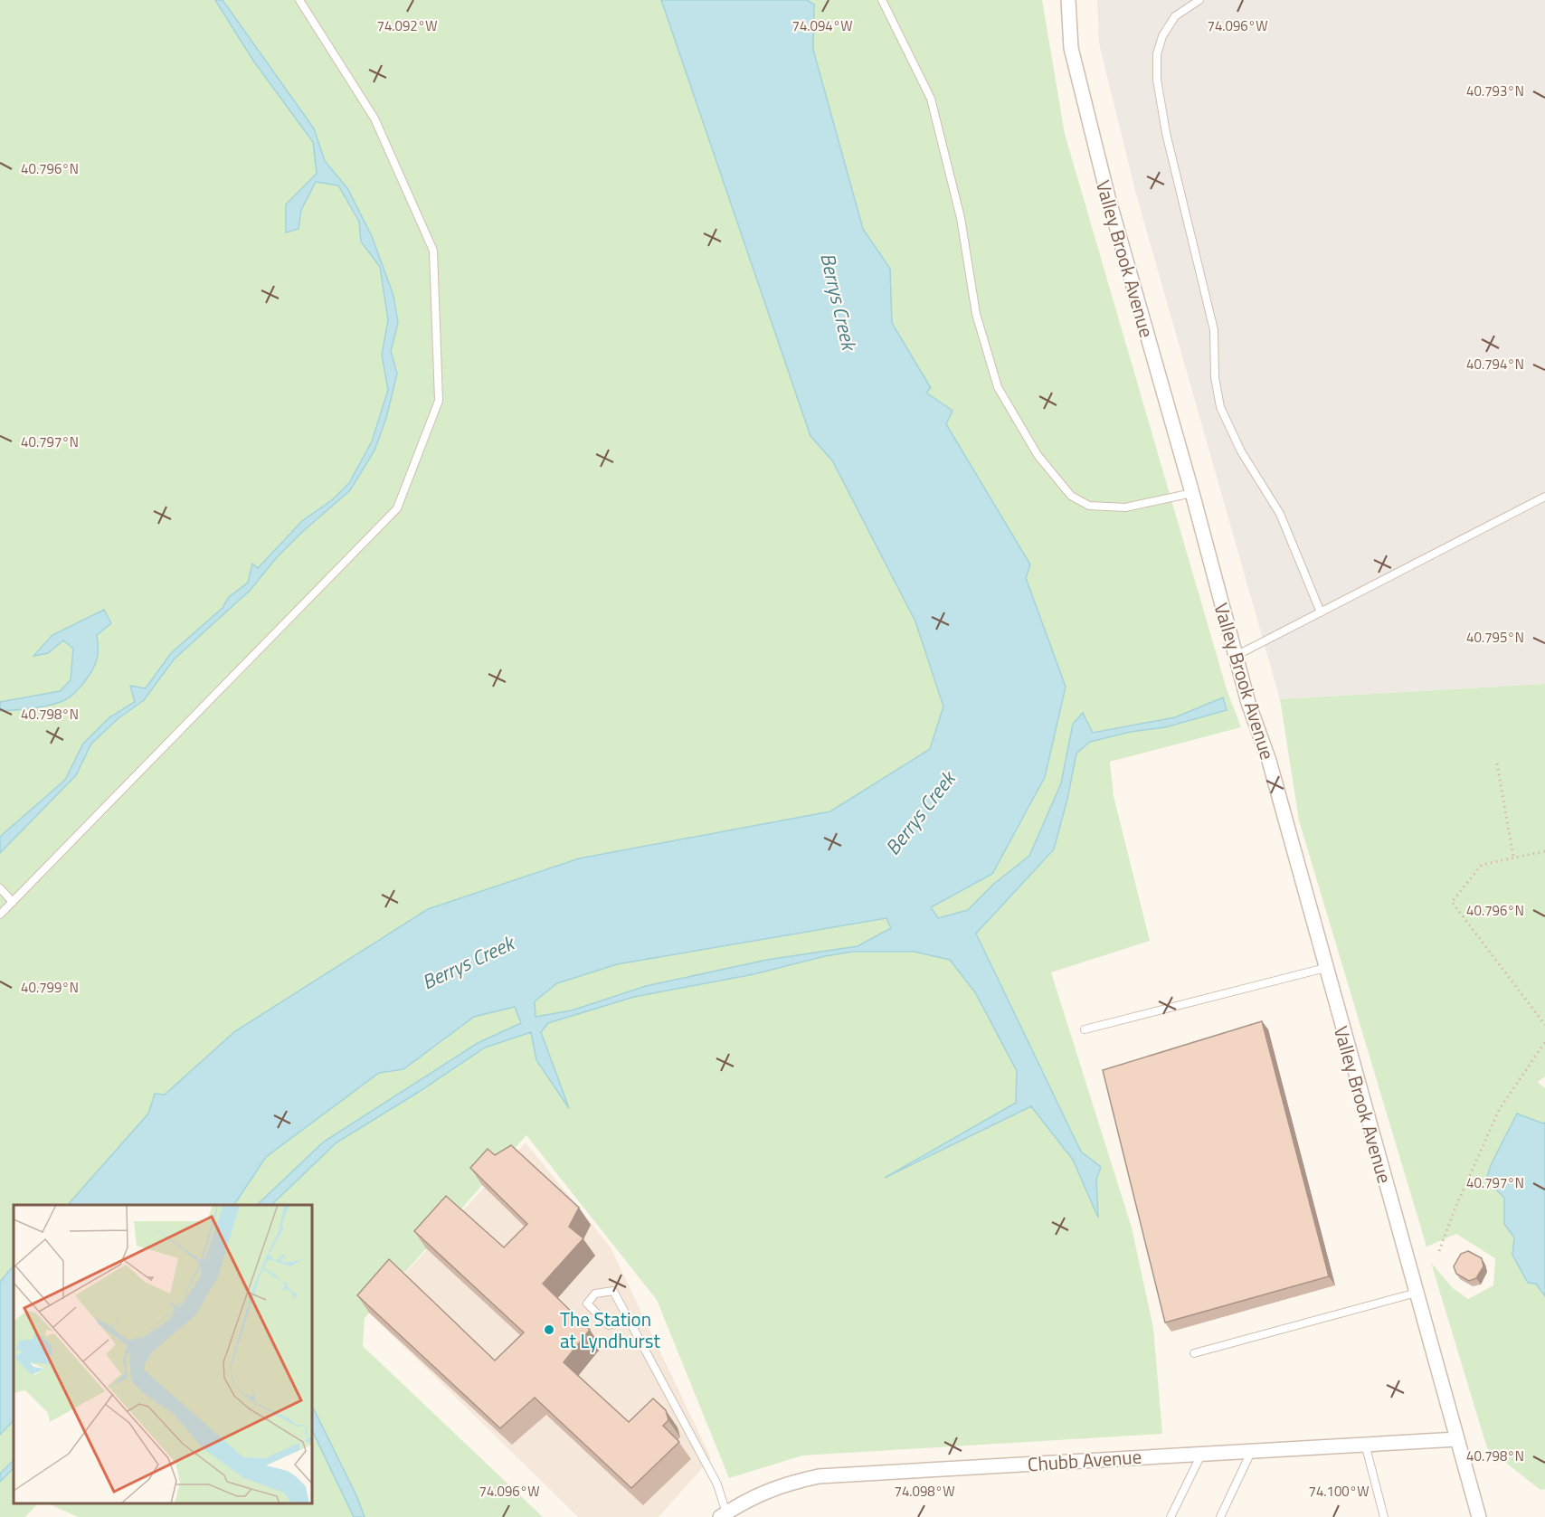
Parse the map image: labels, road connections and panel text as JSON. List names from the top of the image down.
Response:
{
  "streets": {
    "street": ["Valley Brook Avenue", "Chubb Avenue"]
  },
  "crossings": [
    ["Valley Brook Avenue", "Chubb Avenue"]
  ],
  "water": ["Berrys Creek"],
  "places": ["The Station at Lyndhurst"],
  "coordinates": [
    "74.092°W",
    "74.094°W",
    "74.096°W",
    "40.793°N",
    "40.796°N",
    "40.794°N",
    "40.797°N",
    "40.795°N",
    "40.798°N",
    "40.799°N",
    "74.098°W",
    "74.100°W"
  ]
}
